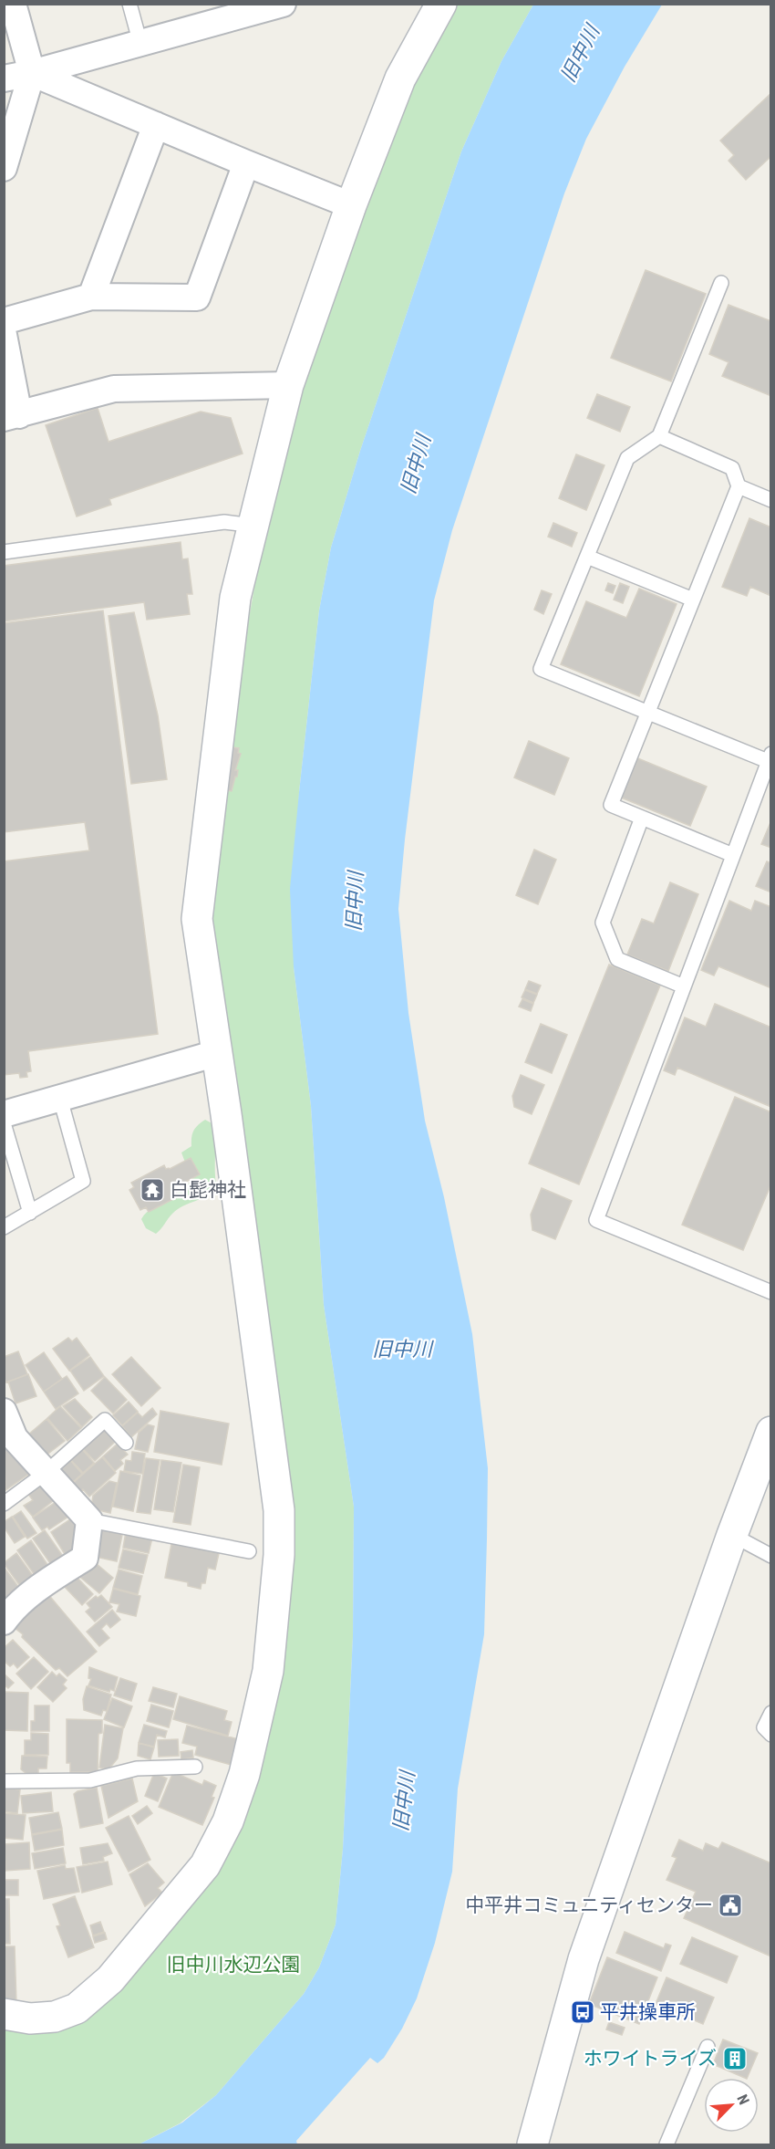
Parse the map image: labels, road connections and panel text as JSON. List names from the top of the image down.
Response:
{
  "water": ["旧中川"],
  "parks": ["旧中川水辺公園"],
  "places": {
    "temple": ["白髭神社"],
    "public building": ["中平井コミュニティセンター"],
    "bus stop": ["平井操車所"],
    "building": ["ホワイトライズ"]
  },
  "north": "top right"
}
